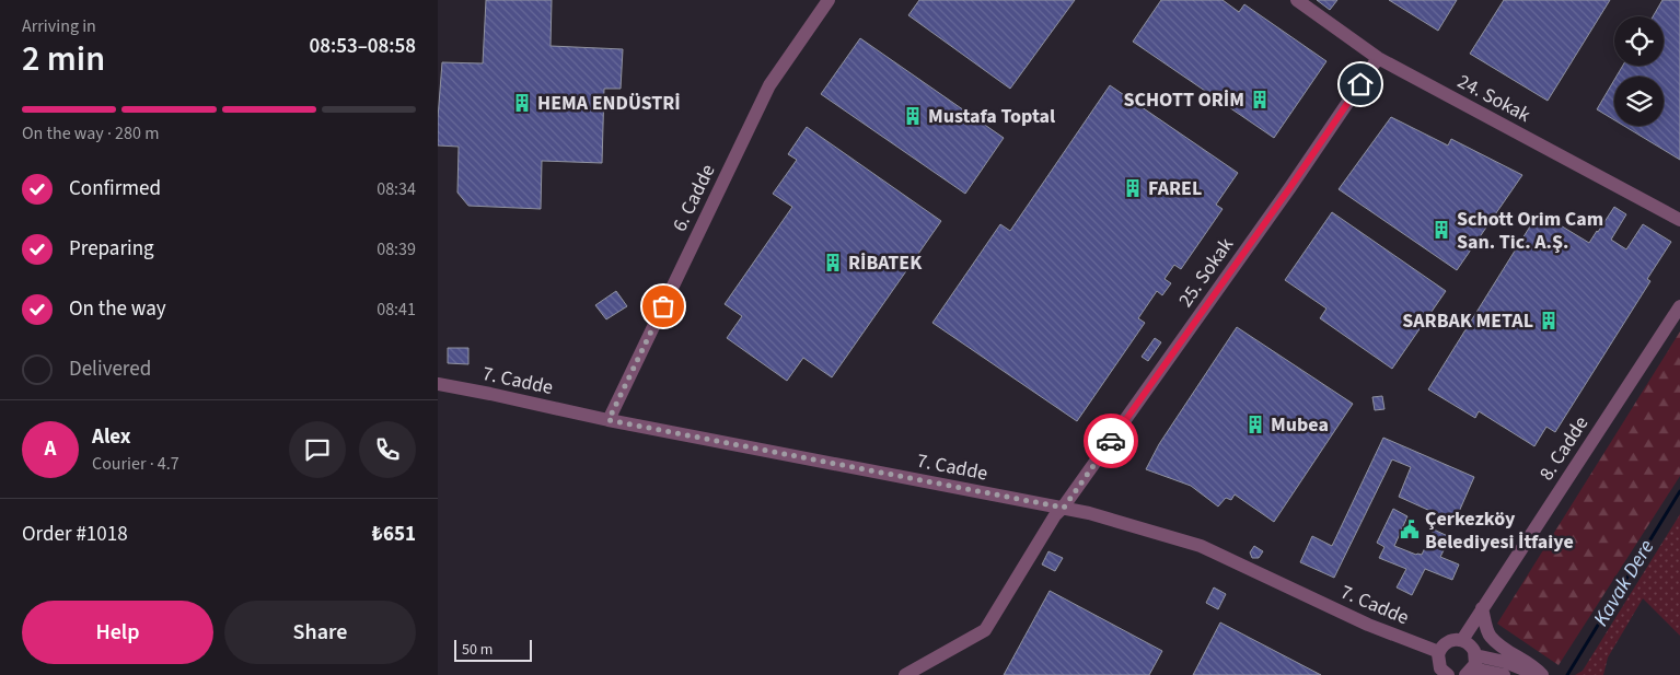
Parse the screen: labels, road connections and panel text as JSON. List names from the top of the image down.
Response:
{
  "streets": {
    "street": [
      "24. Sokak",
      "6. Cadde",
      "25. Sokak",
      "7. Cadde",
      "8. Cadde"
    ]
  },
  "crossings": [
    ["24. Sokak", "25. Sokak"],
    ["6. Cadde", "7. Cadde"],
    ["25. Sokak", "7. Cadde"]
  ],
  "water": ["Kavak Dere"],
  "places": {
    "building": [
      "SCHOTT ORİM",
      "HEMA ENDÜSTRİ",
      "Mustafa Toptal",
      "FAREL",
      "Schott Orim Cam San. Tic. A.Ş.",
      "RİBATEK",
      "SARBAK METAL",
      "Mubea"
    ],
    "public building": ["Çerkezköy Belediyesi İtfaiye"]
  },
  "scale_bar": "50 m",
  "page": {
    "heading": ["2 min", "Arriving in", "08:53–08:58"],
    "panel": [
      "Alex",
      "Courier · 4.7",
      "Order #1018",
      "₺651"
    ],
    "bar": "On the way · 280 m",
    "list": [
      ["Confirmed", "08:34"],
      ["Preparing", "08:39"],
      ["On the way", "08:41"],
      "Delivered"
    ],
    "round": "A",
    "buttons": ["Help", "Share"],
    "scale": "50 m"
  }
}
